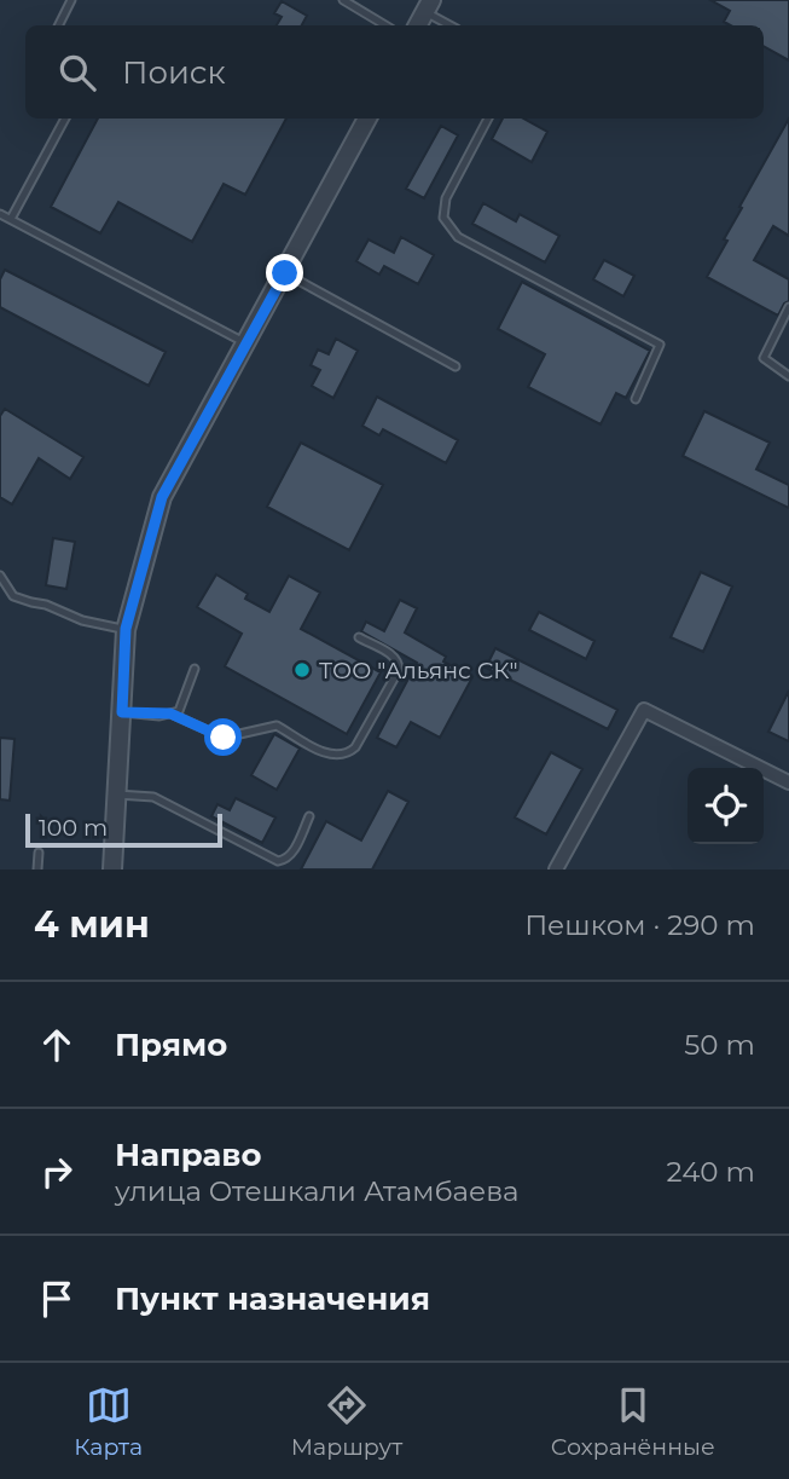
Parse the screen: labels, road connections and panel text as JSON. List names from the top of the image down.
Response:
{
  "places": ["ТОО \"Альянс СК\""],
  "scale_bar": "100 m",
  "page": {
    "search": "Поиск",
    "scale": "100 m",
    "heading": ["4 мин", "Пешком · 290 m"],
    "list": [
      ["Прямо", "50 m"],
      ["Направо", "улица Отешкали Атамбаева", "240 m"],
      "Пункт назначения"
    ],
    "nav": ["Карта", "Маршрут", "Сохранённые"]
  }
}
